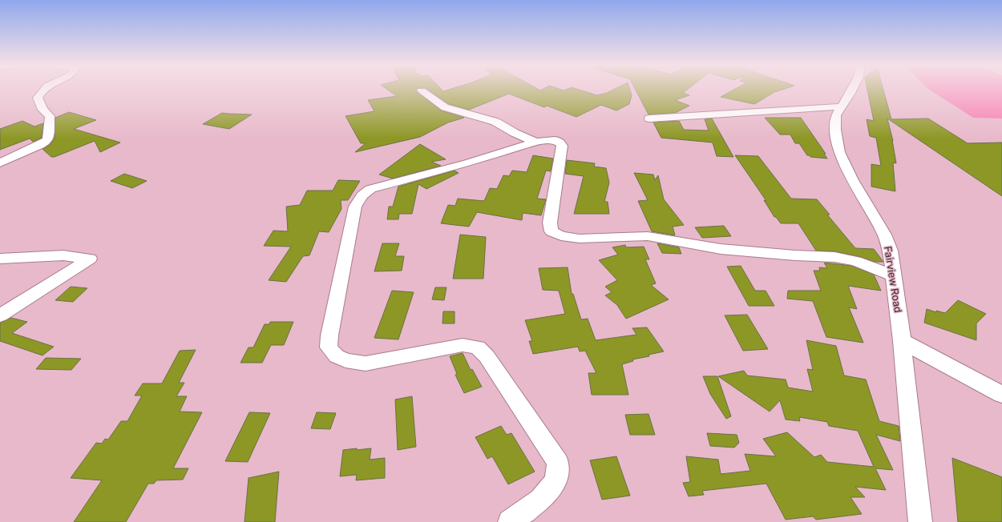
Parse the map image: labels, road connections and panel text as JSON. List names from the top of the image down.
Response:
{
  "streets": {
    "street": ["Fairview Road"]
  }
}
